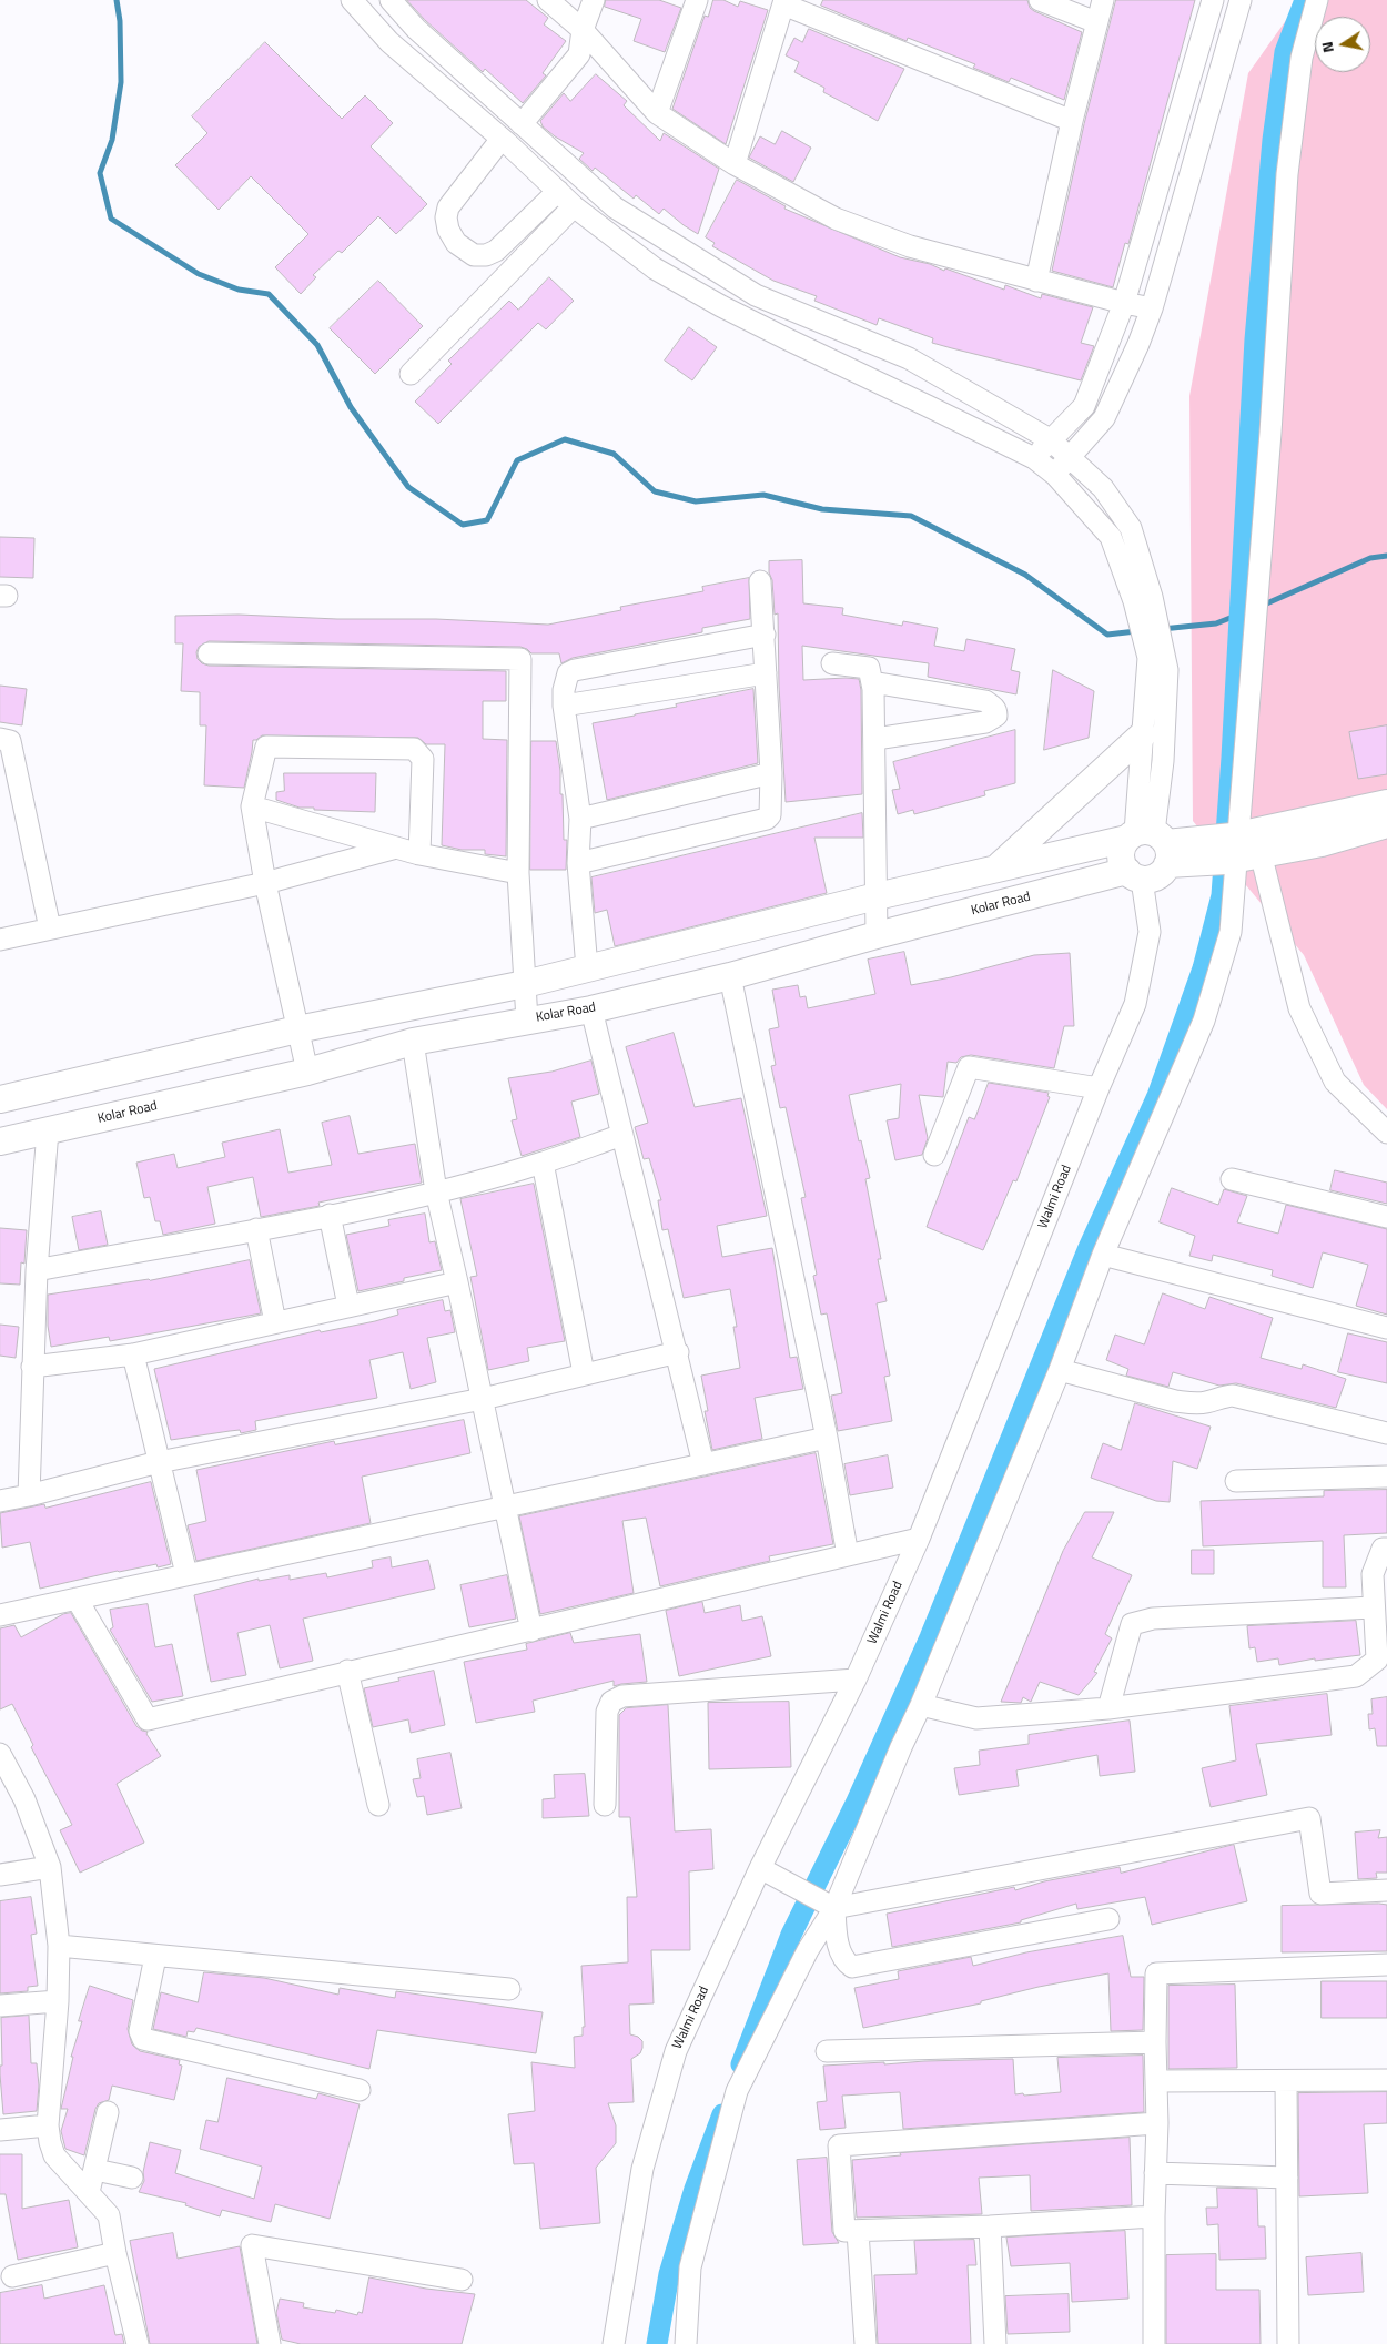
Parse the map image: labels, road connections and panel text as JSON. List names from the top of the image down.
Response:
{
  "streets": {
    "main road": ["Kolar Road"],
    "street": ["Walmi Road"]
  },
  "crossings": [
    ["Kolar Road", "Walmi Road"]
  ],
  "north": "left"
}
